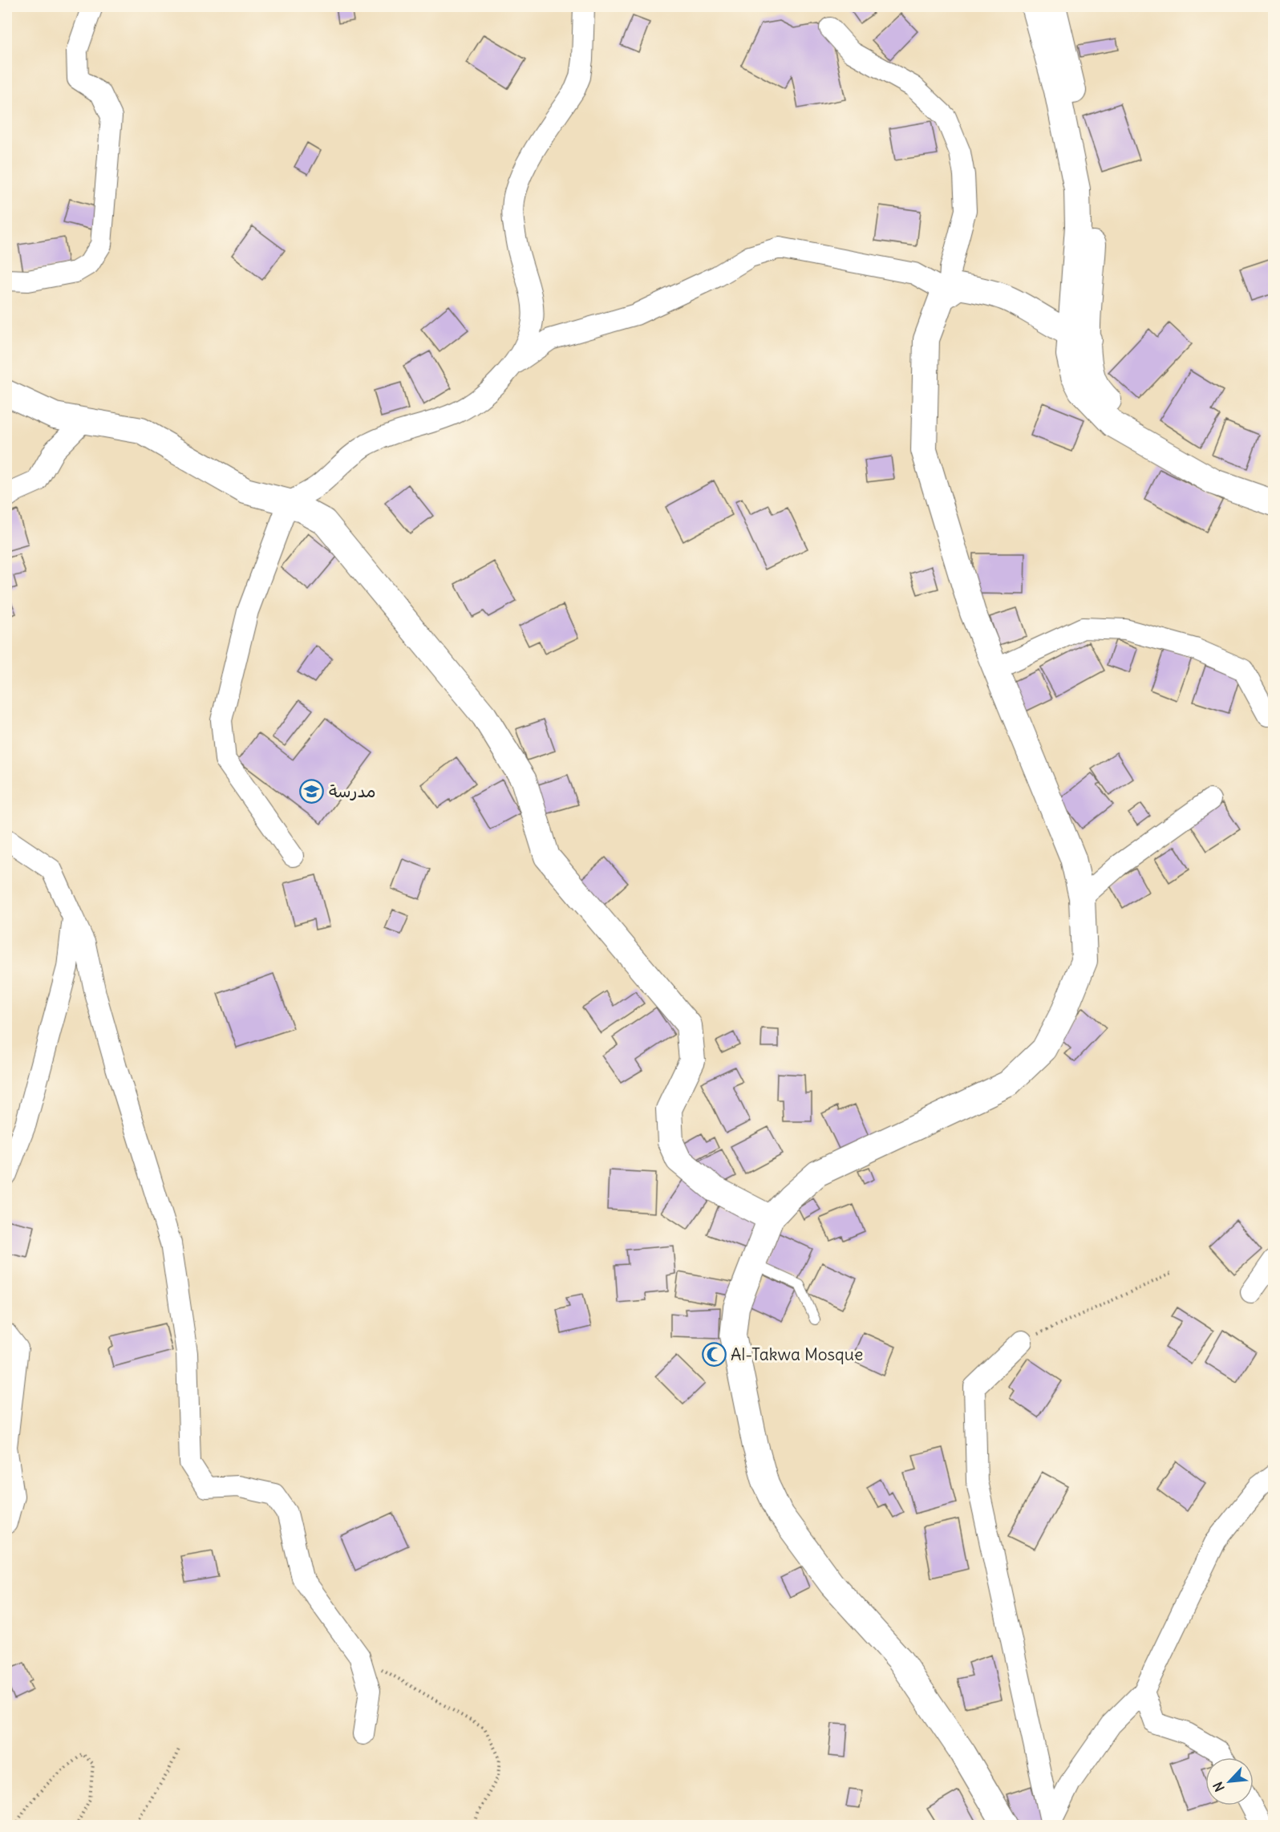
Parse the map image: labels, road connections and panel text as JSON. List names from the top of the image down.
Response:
{
  "places": {
    "school or university": ["مدرسة"],
    "mosque": ["Al-Takwa Mosque"]
  },
  "north": "bottom left"
}
